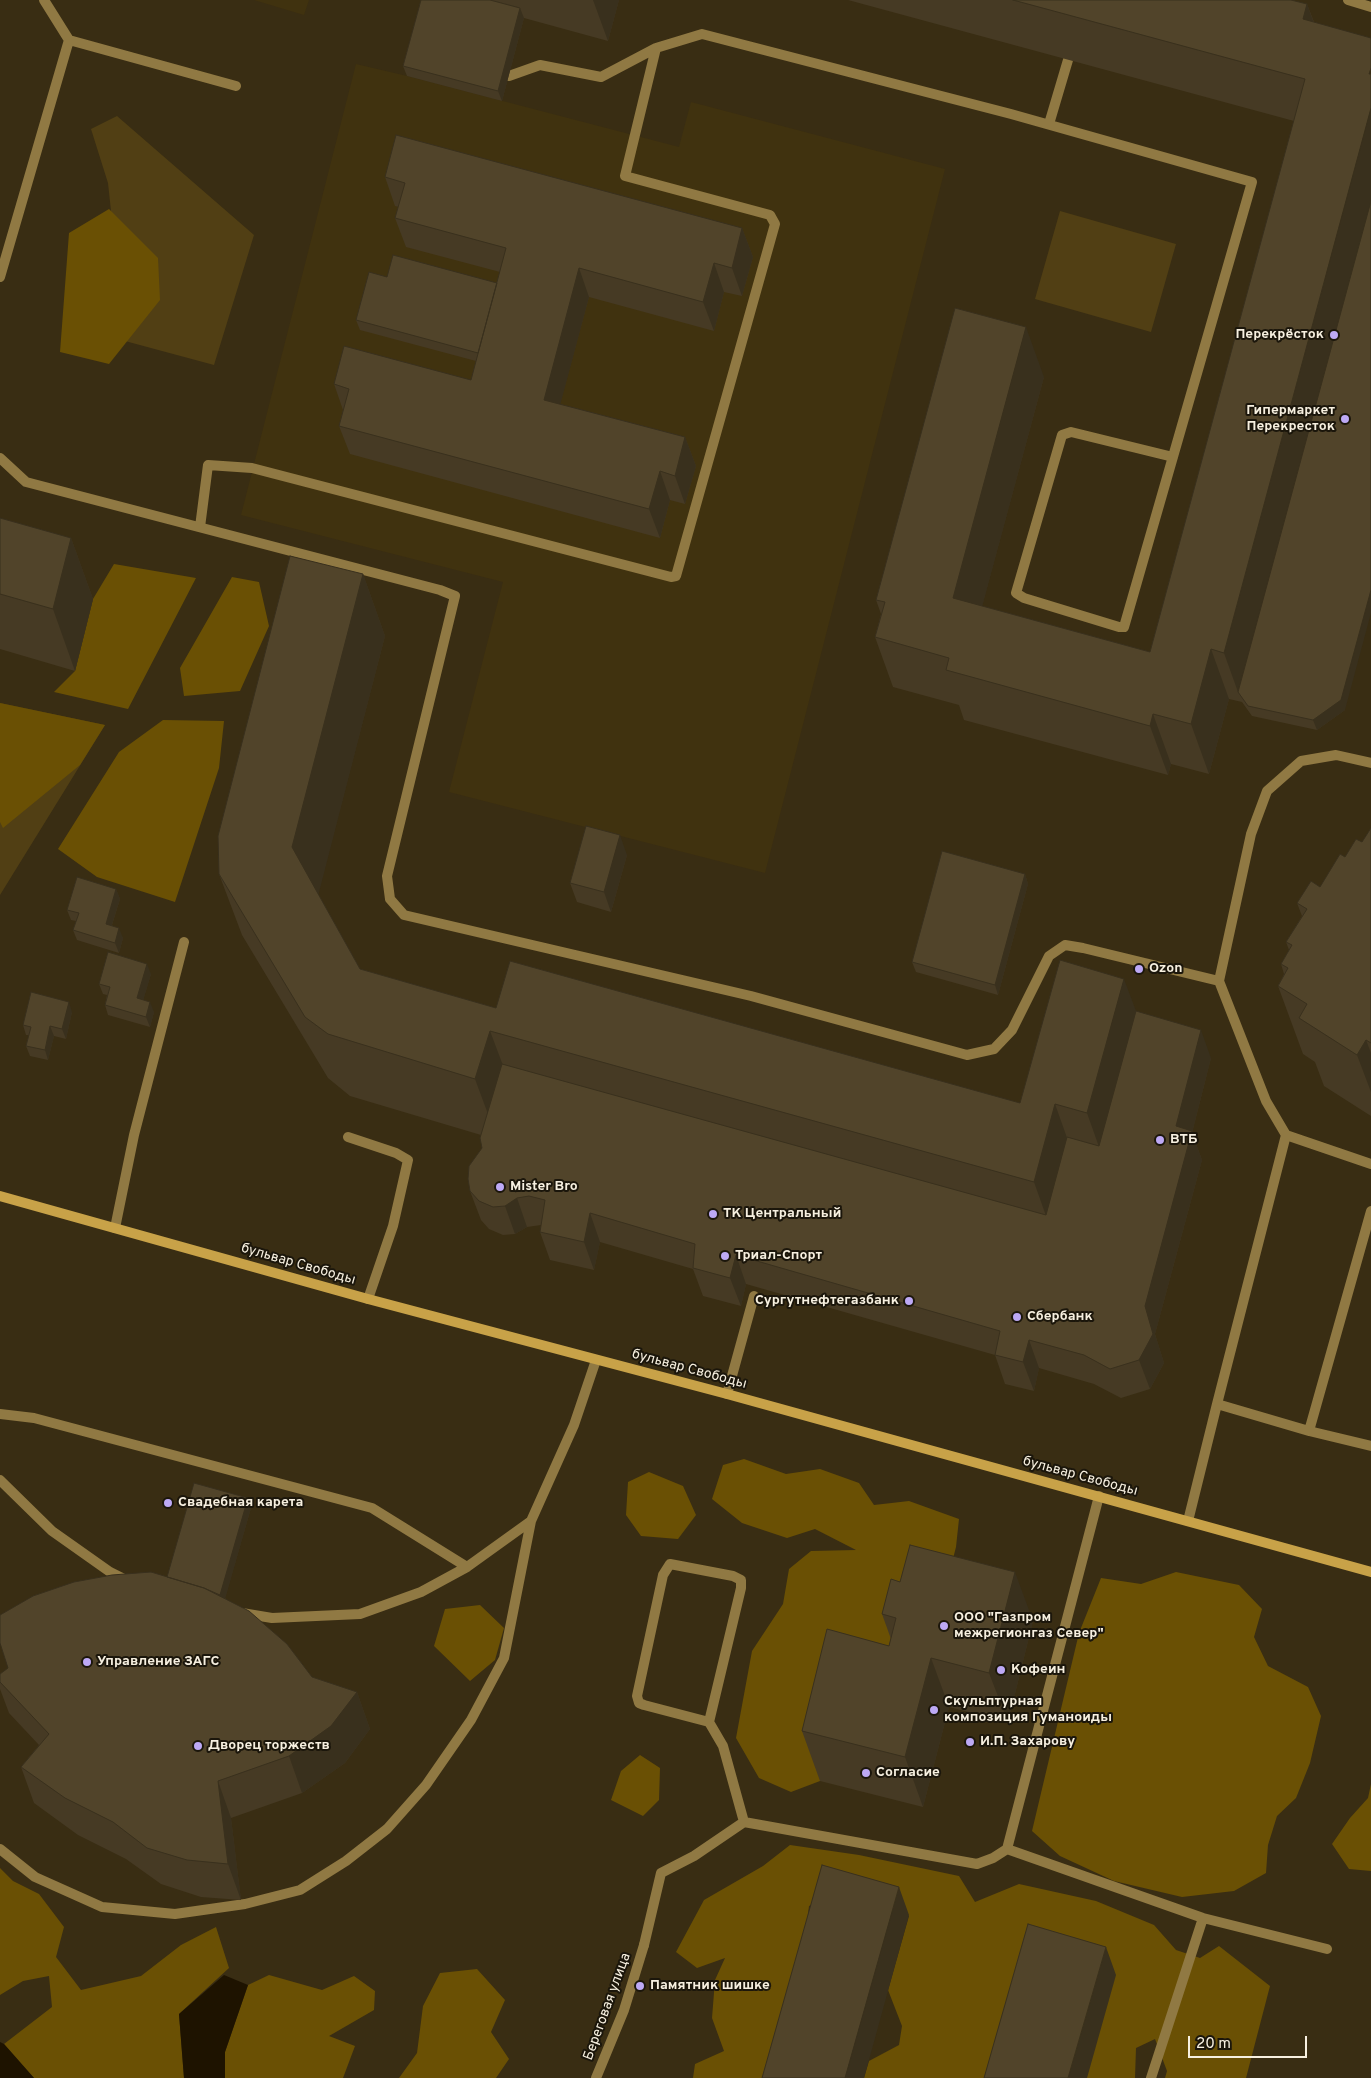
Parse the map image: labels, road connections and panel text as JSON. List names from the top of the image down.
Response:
{
  "streets": {
    "main road": ["бульвар Свободы"],
    "street": ["Береговая улица"]
  },
  "places": [
    "Перекрёсток",
    "Гипермаркет Перекресток",
    "Ozon",
    "ВТБ",
    "Mister Bro",
    "ТК Центральный",
    "Триал-Спорт",
    "Сургутнефтегазбанк",
    "Сбербанк",
    "Свадебная карета",
    "ООО \"Газпром межрегионгаз Север\"",
    "Управление ЗАГС",
    "Кофеин",
    "Скульптурная композиция Гуманоиды",
    "И.П. Захарову",
    "Дворец торжеств",
    "Согласие",
    "Памятник шишке"
  ],
  "scale_bar": "20 m"
}
